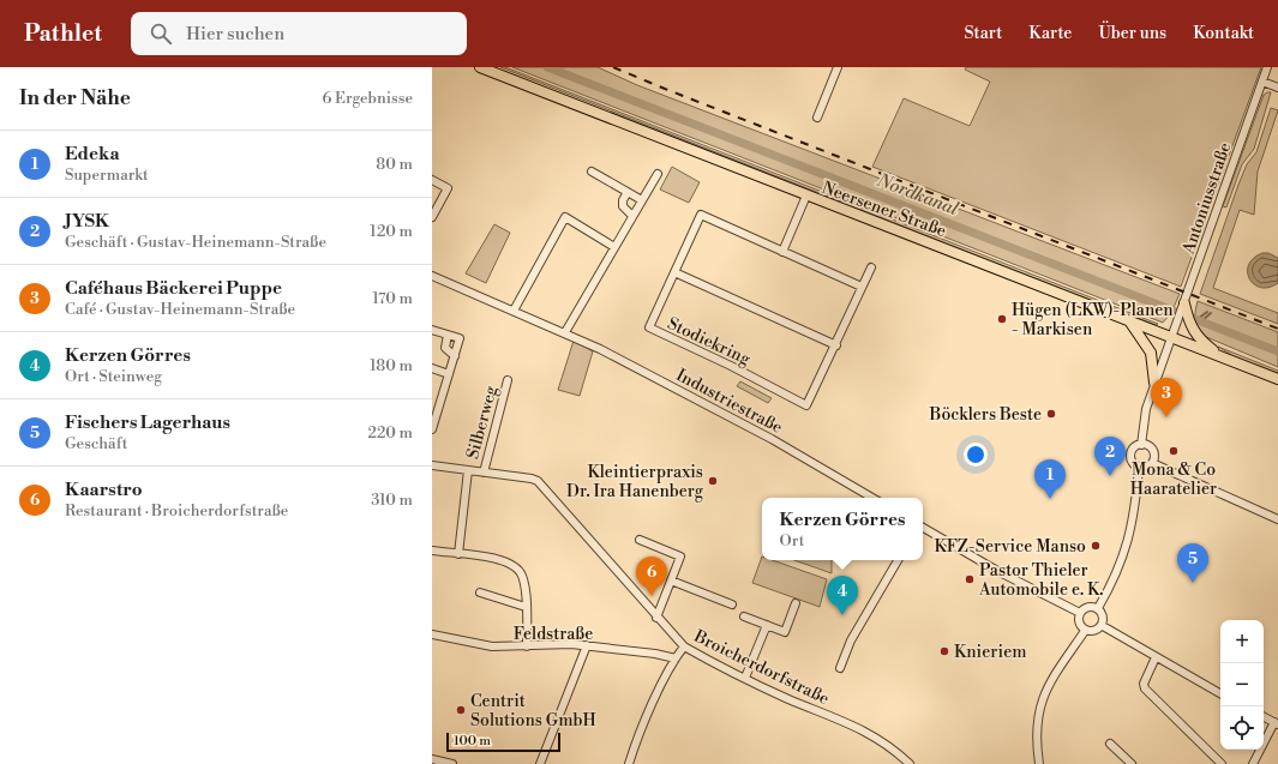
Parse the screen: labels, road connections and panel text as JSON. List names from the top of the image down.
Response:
{
  "streets": {
    "main road": ["Neersener Straße"],
    "street": [
      "Antoniusstraße",
      "Stodiekring",
      "Industriestraße",
      "Silberweg",
      "Feldstraße",
      "Broicherdorfstraße"
    ]
  },
  "crossings": [
    ["Antoniusstraße", "Neersener Straße"],
    ["Silberweg", "Broicherdorfstraße"]
  ],
  "water": ["Nordkanal"],
  "places": [
    "Hügen (LKW)-Planen - Markisen",
    "Böcklers Beste",
    "Mona & Co Haaratelier",
    "Kleintierpraxis Dr. Ira Hanenberg",
    "KFZ-Service Manso",
    "Pastor Thieler Automobile e. K.",
    "Knieriem",
    "Centrit Solutions GmbH"
  ],
  "scale_bar": "100 m",
  "page": {
    "header": "Pathlet",
    "search": "Hier suchen",
    "nav": [
      "Start",
      "Karte",
      "Über uns",
      "Kontakt"
    ],
    "heading": ["In der Nähe", "6 Ergebnisse"],
    "list": [
      {
        "mark": "1",
        "name": "Edeka",
        "note": "Supermarkt",
        "value": "80 m"
      },
      {
        "mark": "2",
        "name": "JYSK",
        "note": "Geschäft · Gustav-Heinemann-Straße",
        "value": "120 m"
      },
      {
        "mark": "3",
        "name": "Caféhaus Bäckerei Puppe",
        "note": "Café · Gustav-Heinemann-Straße",
        "value": "170 m"
      },
      {
        "mark": "4",
        "name": "Kerzen Görres",
        "note": "Ort · Steinweg",
        "value": "180 m"
      },
      {
        "mark": "5",
        "name": "Fischers Lagerhaus",
        "note": "Geschäft",
        "value": "220 m"
      },
      {
        "mark": "6",
        "name": "Kaarstro",
        "note": "Restaurant · Broicherdorfstraße",
        "value": "310 m"
      }
    ],
    "pins": [
      "3",
      "2",
      "1",
      "5",
      "6",
      "4"
    ],
    "popup": ["Kerzen Görres", "Ort"],
    "map_buttons": ["+", "−"],
    "scale": "100 m"
  }
}
